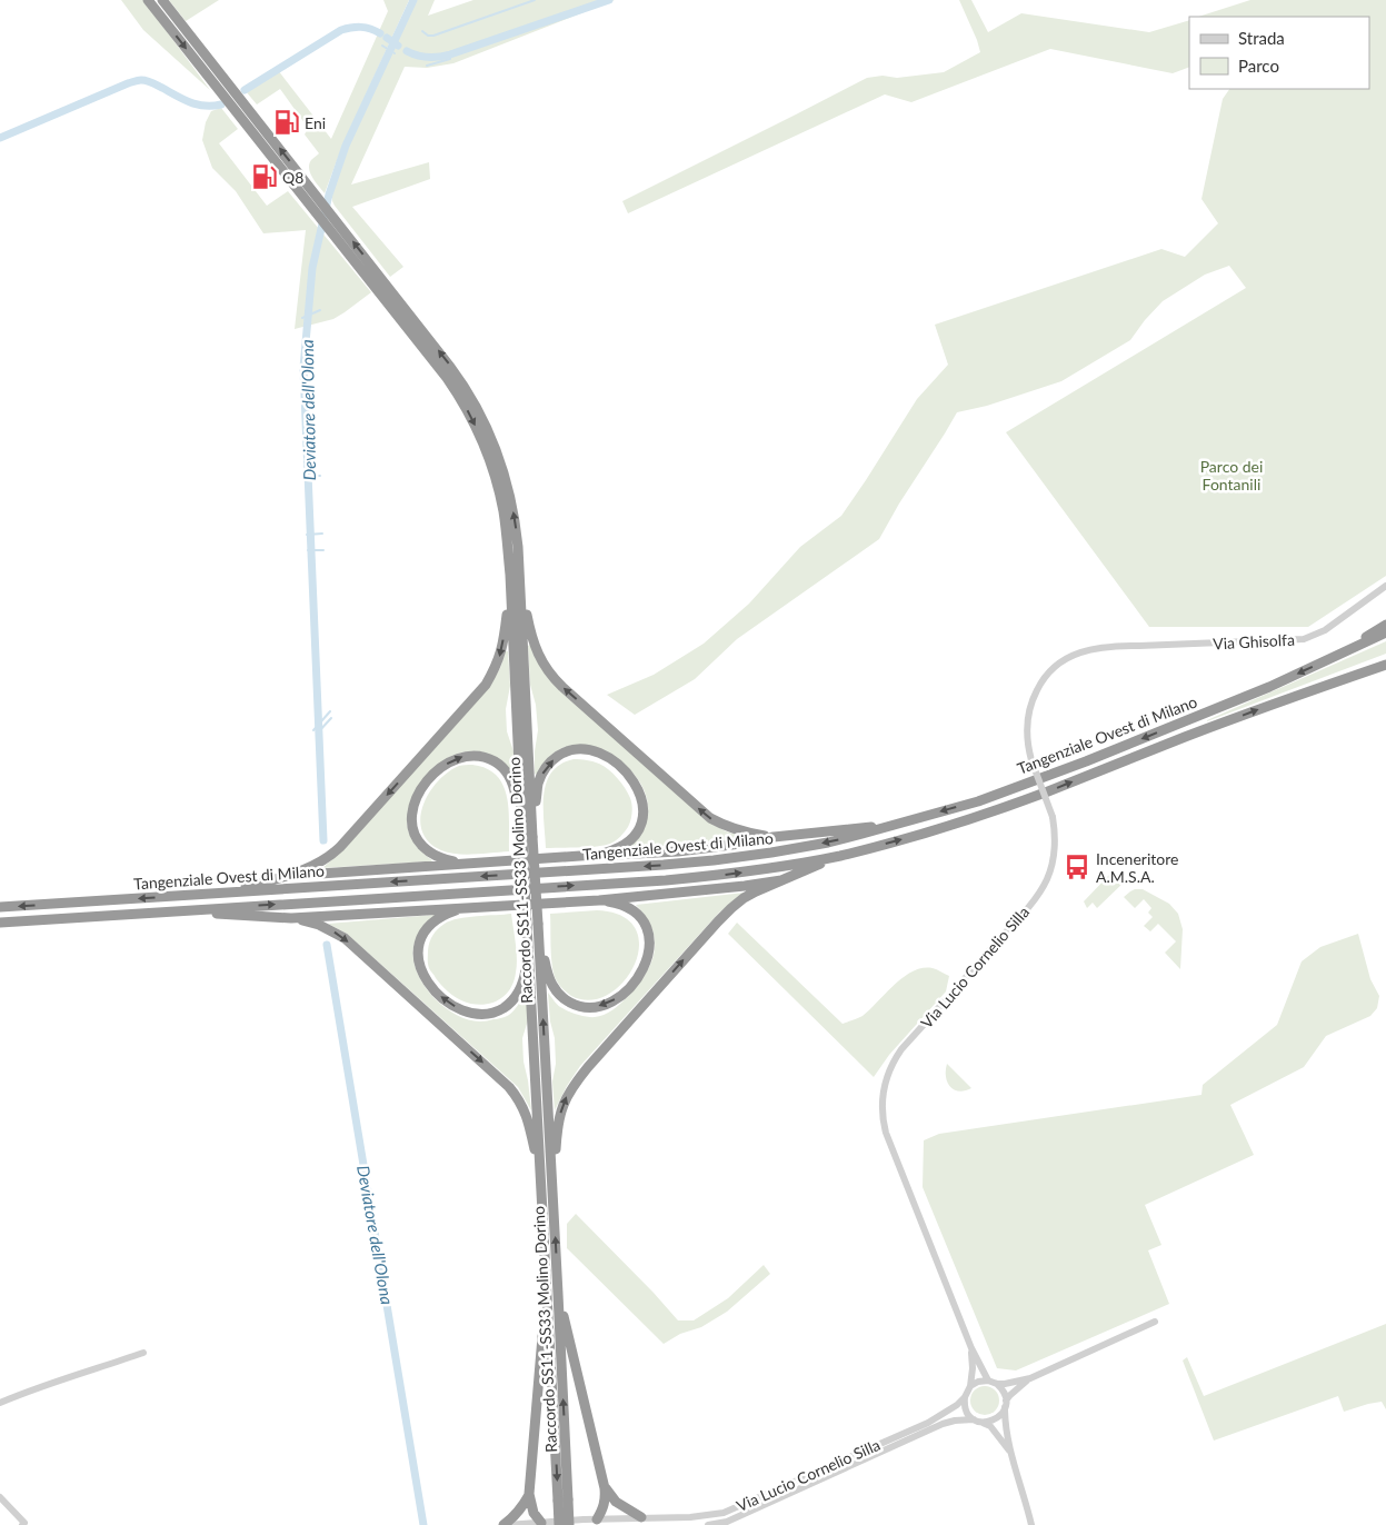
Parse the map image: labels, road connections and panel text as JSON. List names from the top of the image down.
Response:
{
  "streets": {
    "highway": ["Tangenziale Ovest di Milano", "Raccordo SS11-SS33 Molino Dorino"],
    "street": ["Via Ghisolfa", "Via Lucio Cornelio Silla"]
  },
  "crossings": [
    ["Via Ghisolfa", "Via Lucio Cornelio Silla"]
  ],
  "water": ["Deviatore dell'Olona"],
  "parks": ["Parco dei Fontanili"],
  "places": {
    "fuel station": ["Eni", "Q8"],
    "bus stop": ["Inceneritore A.M.S.A."]
  },
  "legend": ["Strada", "Parco"]
}
